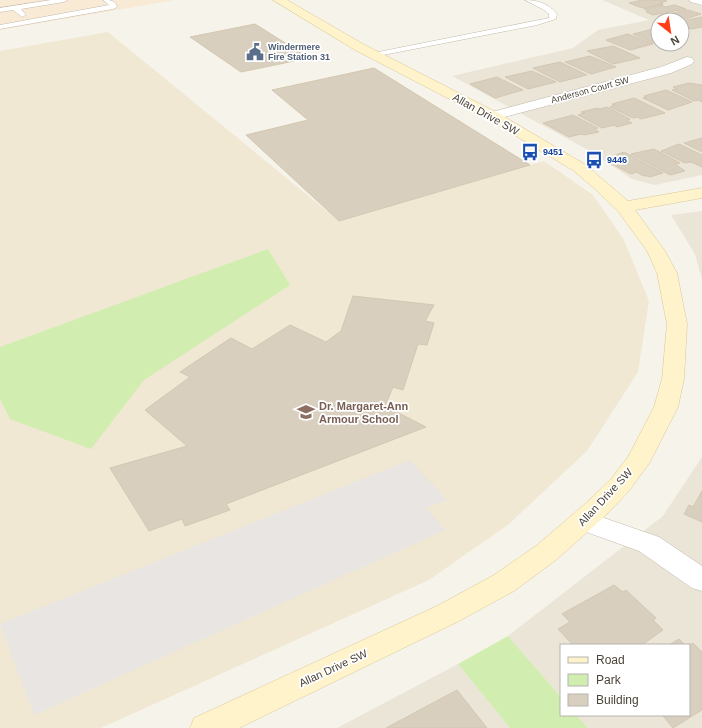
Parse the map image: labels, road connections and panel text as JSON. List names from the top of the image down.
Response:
{
  "streets": {
    "street": ["Anderson Court SW", "Allan Drive SW"]
  },
  "crossings": [
    ["Anderson Court SW", "Allan Drive SW"]
  ],
  "places": {
    "public building": ["Windermere Fire Station 31"],
    "bus stop": ["9451", "9446"],
    "school or university": ["Dr. Margaret-Ann Armour School"]
  },
  "legend": ["Road", "Park", "Building"],
  "north": "bottom right"
}
